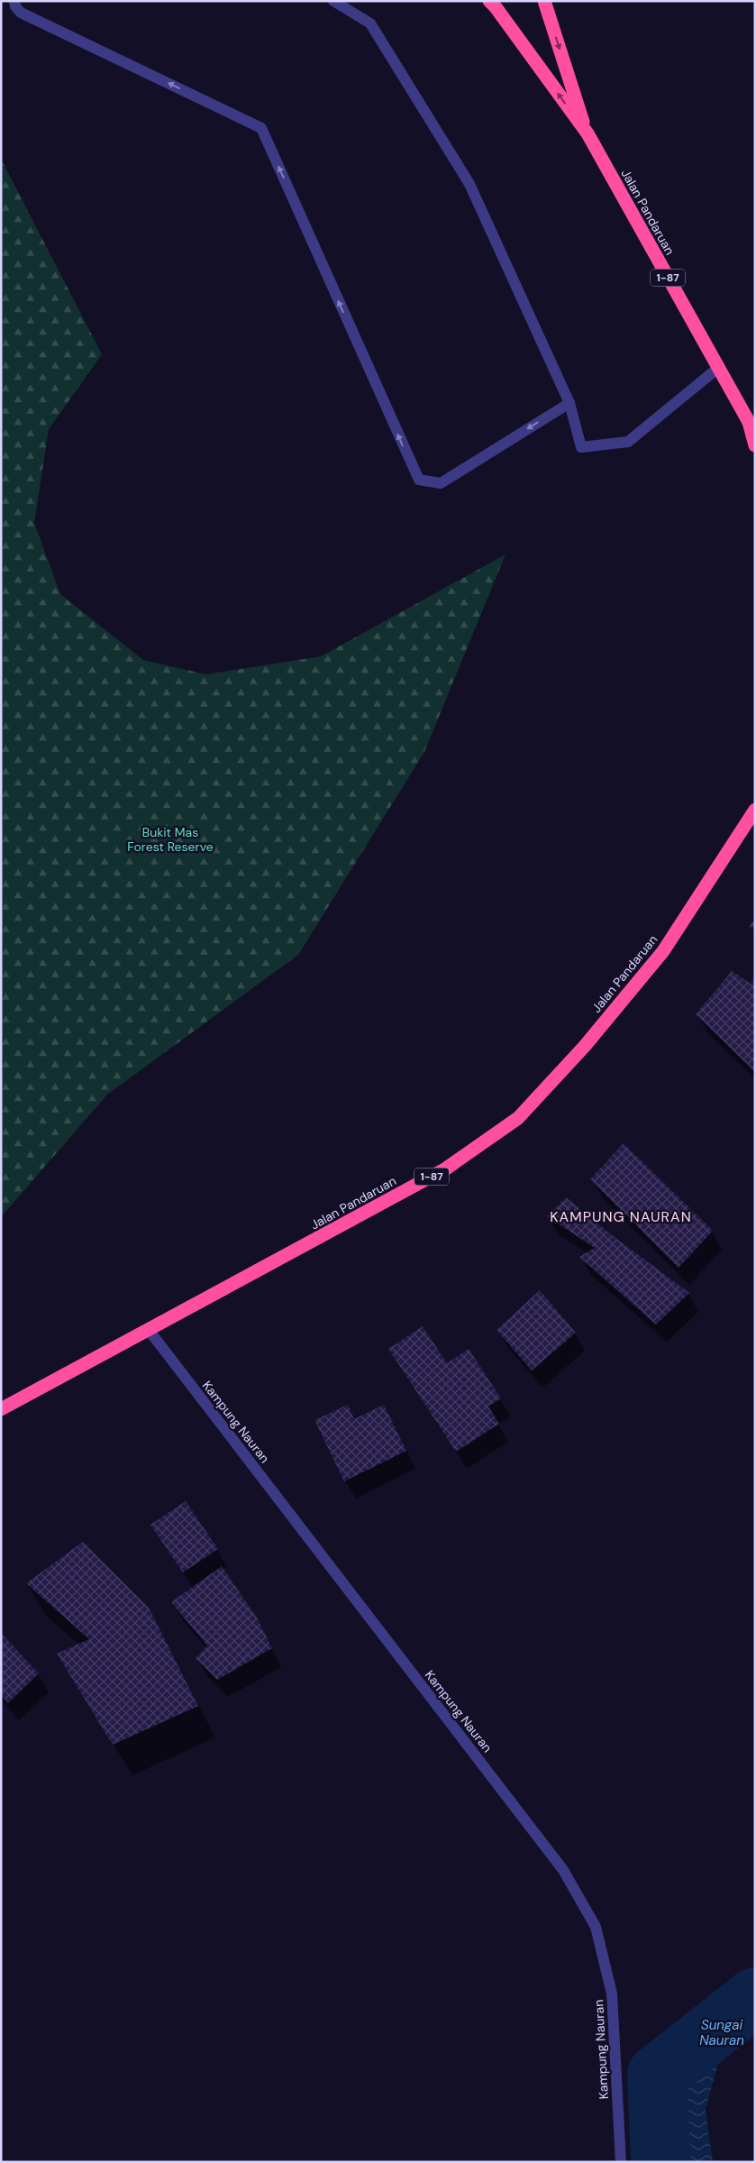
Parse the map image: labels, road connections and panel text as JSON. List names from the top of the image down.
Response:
{
  "streets": {
    "highway": ["Jalan Pandaruan", "1-87"],
    "street": ["Kampung Nauran"]
  },
  "crossings": [
    ["Jalan Pandaruan", "Kampung Nauran"]
  ],
  "districts": ["KAMPUNG NAURAN"],
  "water": ["Sungai Nauran"],
  "parks": ["Bukit Mas Forest Reserve"]
}
